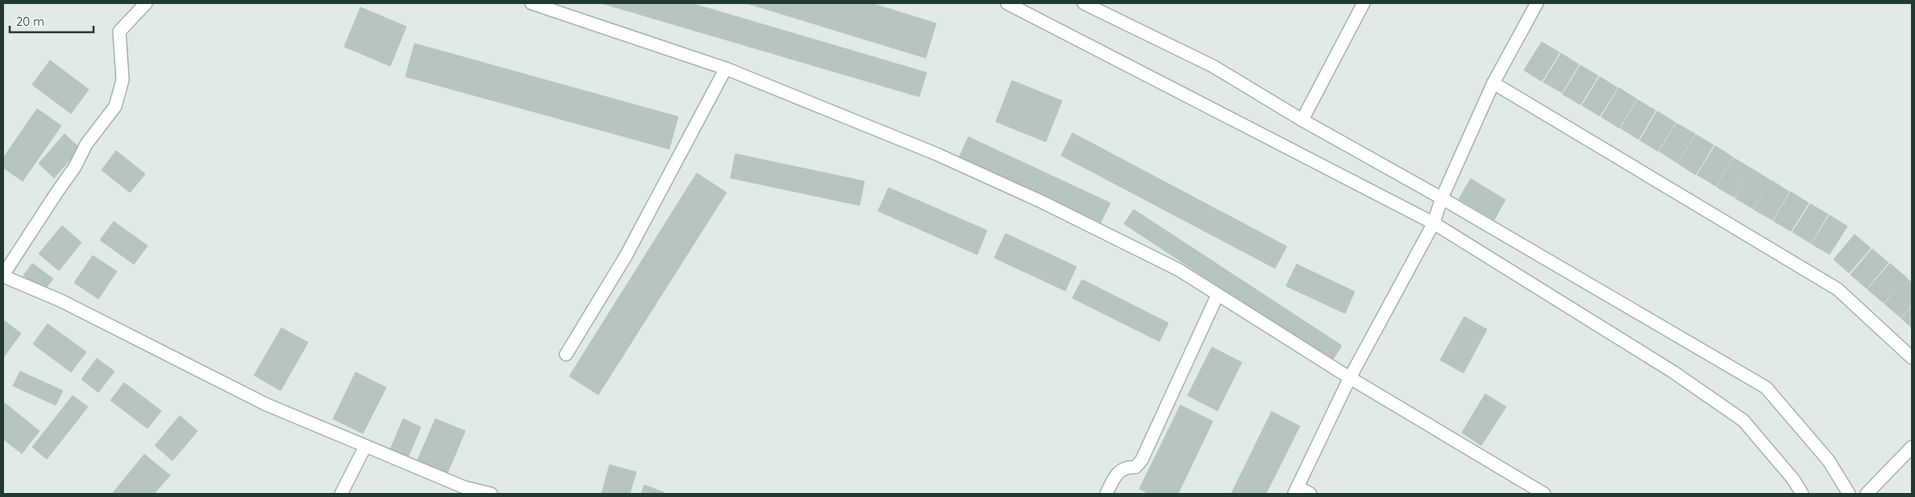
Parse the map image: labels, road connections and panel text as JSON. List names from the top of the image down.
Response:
{
  "scale_bar": "20 m"
}
